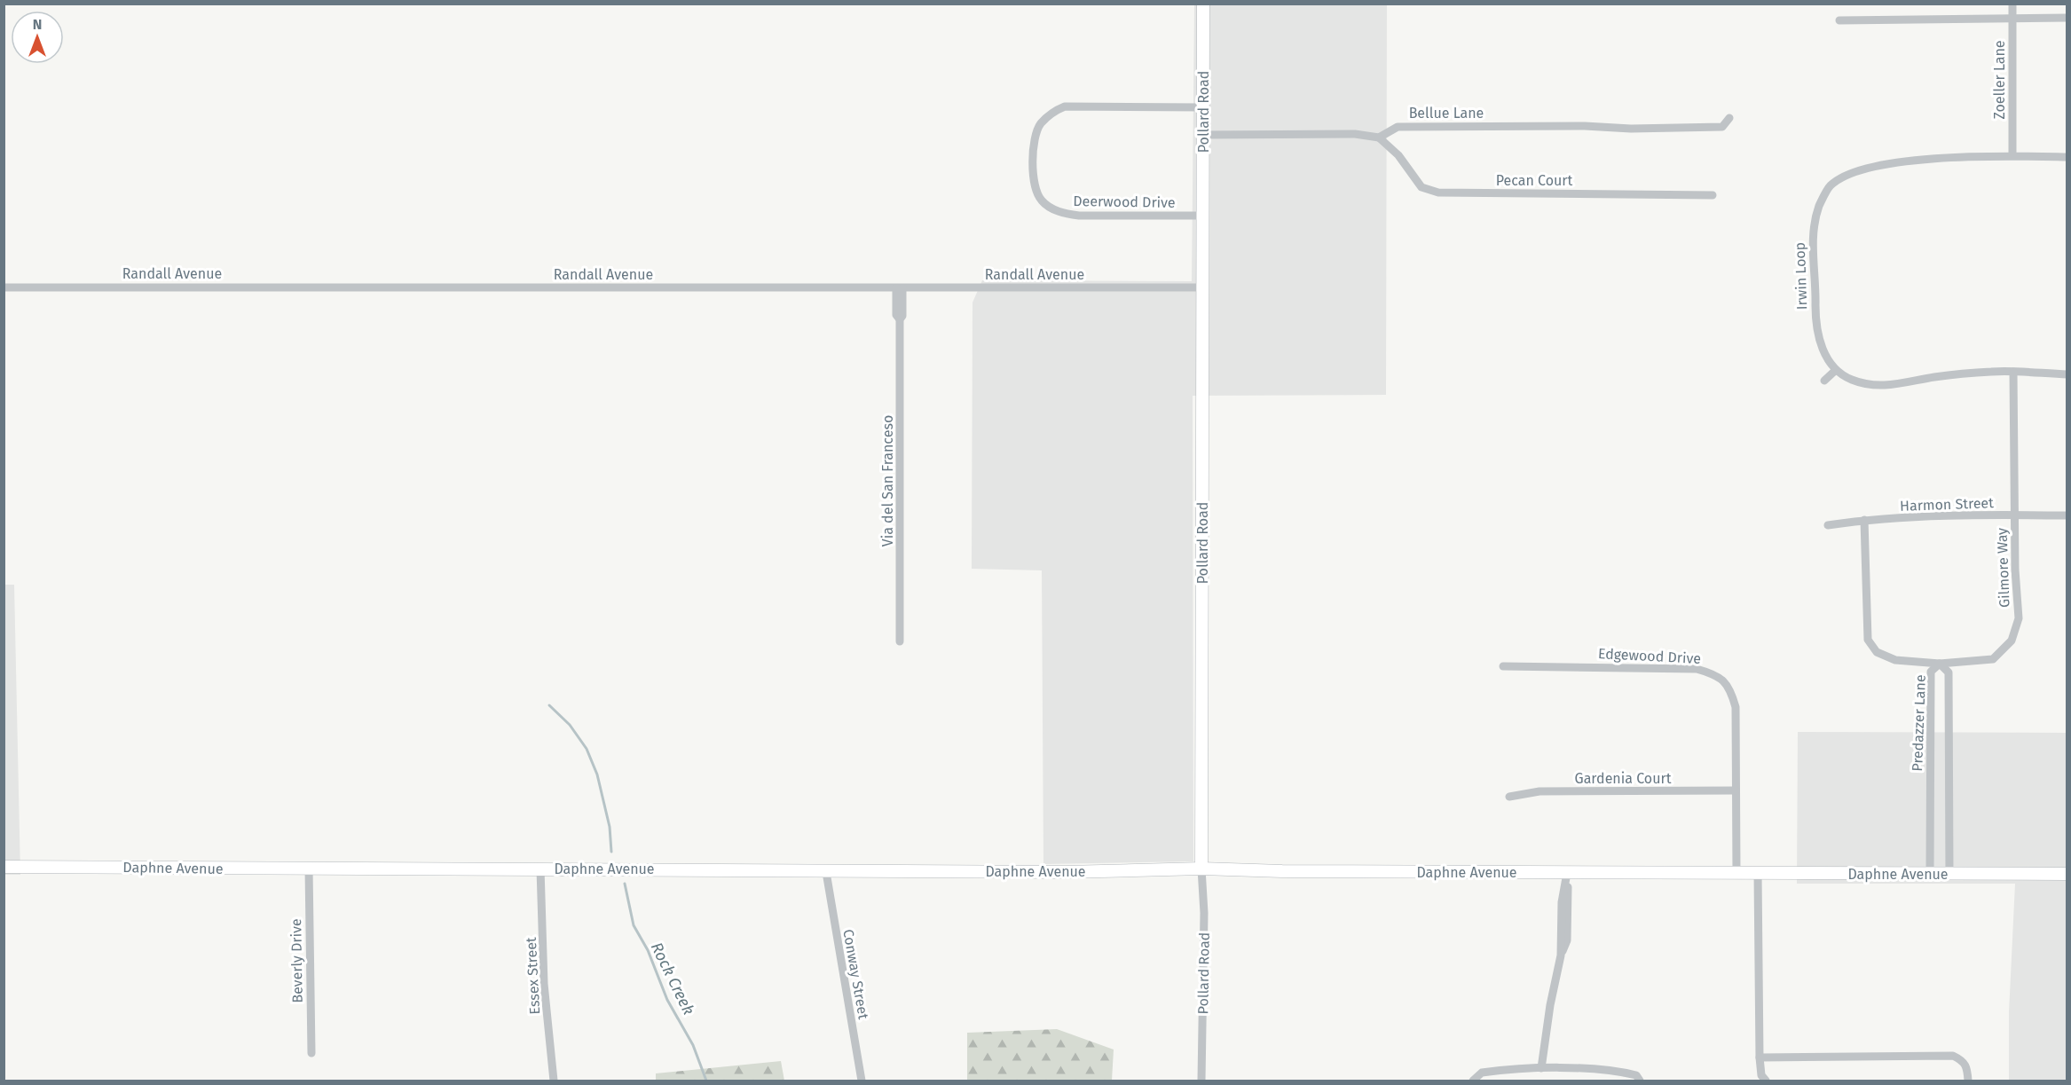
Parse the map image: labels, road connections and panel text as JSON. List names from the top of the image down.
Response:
{
  "streets": {
    "street": [
      "Zoeller Lane",
      "Pollard Road",
      "Bellue Lane",
      "Pecan Court",
      "Deerwood Drive",
      "Randall Avenue",
      "Irwin Loop",
      "Via del San Franceso",
      "Harmon Street",
      "Gilmore Way",
      "Edgewood Drive",
      "Predazzer Lane",
      "Gardenia Court",
      "Daphne Avenue",
      "Beverly Drive",
      "Conway Street",
      "Essex Street"
    ]
  },
  "crossings": [
    ["Zoeller Lane", "Irwin Loop"],
    ["Pollard Road", "Deerwood Drive"],
    ["Pollard Road", "Randall Avenue"],
    ["Pollard Road", "Daphne Avenue"],
    ["Bellue Lane", "Pecan Court"],
    ["Randall Avenue", "Via del San Franceso"],
    ["Harmon Street", "Gilmore Way"],
    ["Gilmore Way", "Predazzer Lane"],
    ["Edgewood Drive", "Gardenia Court"],
    ["Edgewood Drive", "Daphne Avenue"],
    ["Predazzer Lane", "Daphne Avenue"],
    ["Daphne Avenue", "Beverly Drive"],
    ["Daphne Avenue", "Conway Street"],
    ["Daphne Avenue", "Essex Street"]
  ],
  "water": ["Rock Creek"],
  "north": "top"
}
